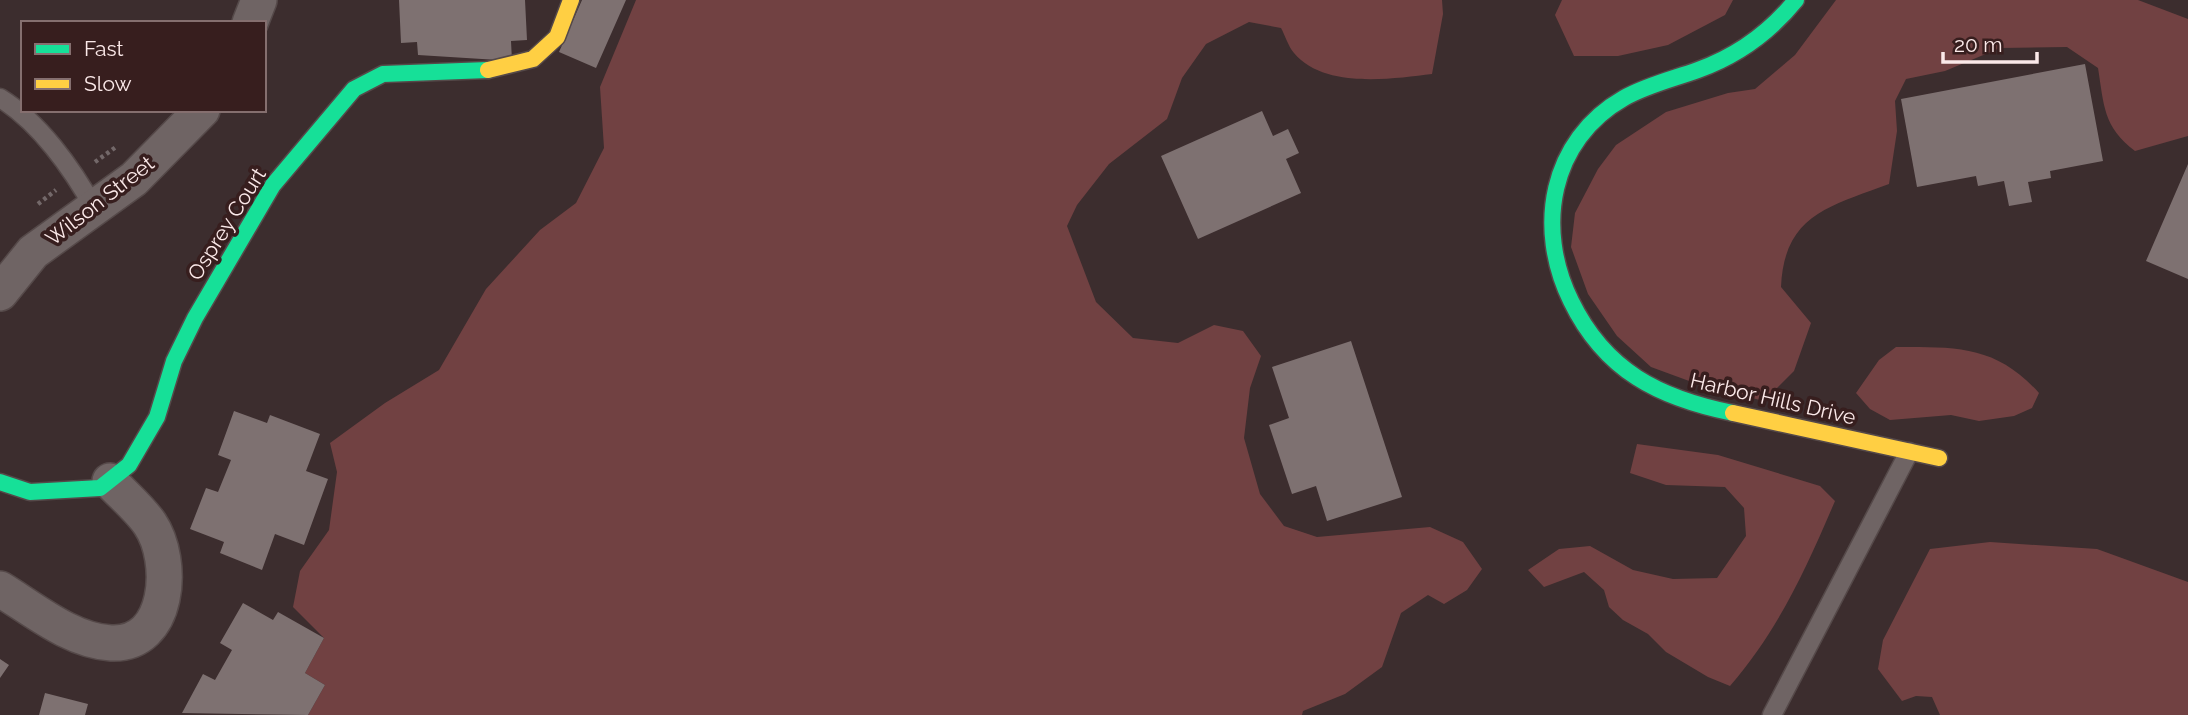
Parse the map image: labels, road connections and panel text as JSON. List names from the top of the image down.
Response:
{
  "streets": {
    "street": ["Wilson Street", "Osprey Court", "Harbor Hills Drive"]
  },
  "legend": ["Fast", "Slow"],
  "scale_bar": "20 m"
}
